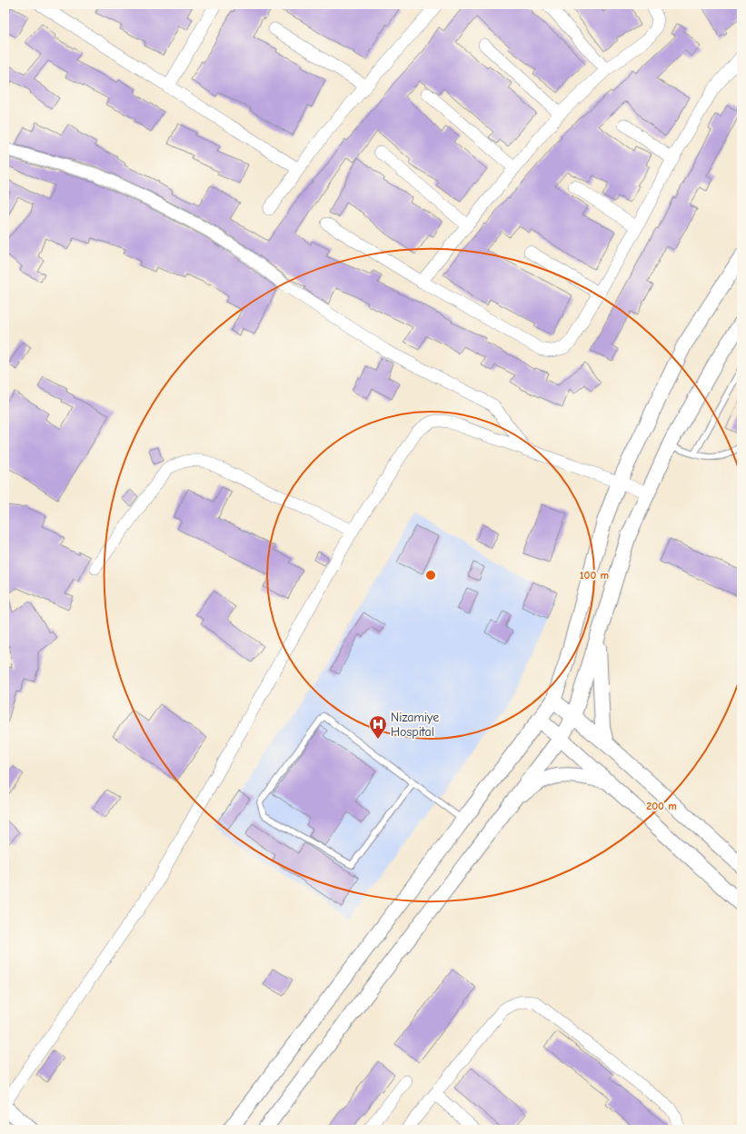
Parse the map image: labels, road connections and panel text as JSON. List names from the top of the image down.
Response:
{
  "places": {
    "hospital": ["Nizamiye Hospital"]
  },
  "rings": ["100 m", "200 m"]
}
